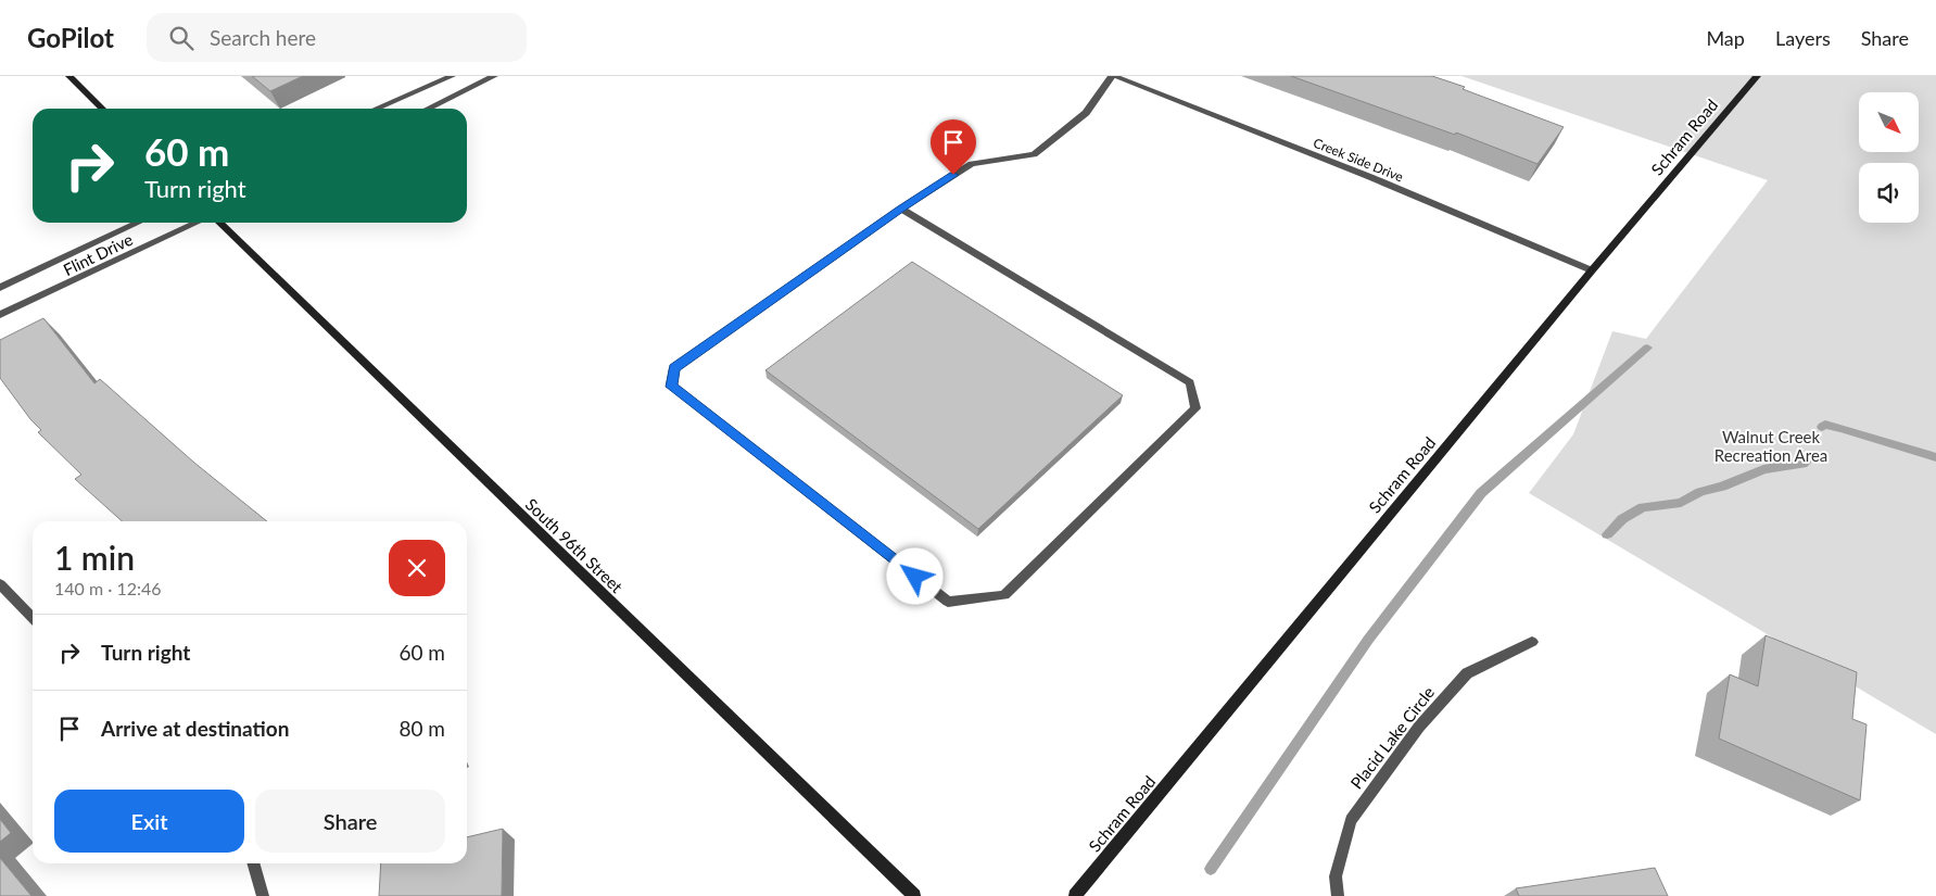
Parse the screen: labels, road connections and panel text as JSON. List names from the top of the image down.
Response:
{
  "streets": {
    "main road": ["Schram Road", "South 96th Street"],
    "street": ["Creek Side Drive", "Flint Drive", "Placid Lake Circle"]
  },
  "crossings": [
    ["Schram Road", "Creek Side Drive"]
  ],
  "parks": ["Walnut Creek Recreation Area"],
  "north": "bottom right",
  "page": {
    "header": "GoPilot",
    "search": "Search here",
    "nav": ["Map", "Layers", "Share"],
    "turn": ["60 m", "Turn right"],
    "heading": ["1 min", "140 m · 12:46"],
    "list": [
      {
        "name": "Turn right",
        "value": "60 m"
      },
      {
        "name": "Arrive at destination",
        "value": "80 m"
      }
    ],
    "buttons": ["Exit", "Share"]
  }
}
